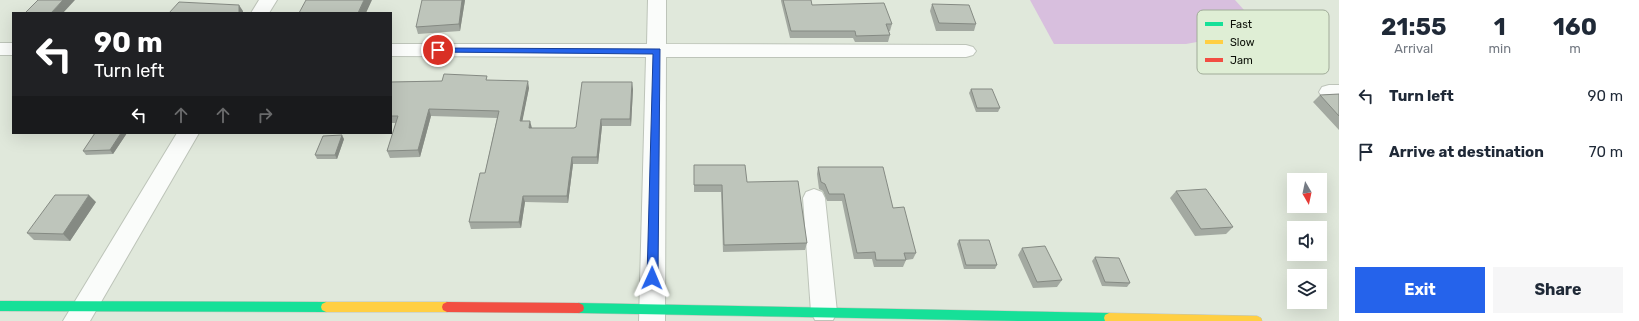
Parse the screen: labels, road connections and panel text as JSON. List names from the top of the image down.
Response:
{
  "legend": ["Fast", "Slow", "Jam"],
  "north": "bottom",
  "page": {
    "eta": [
      "21:55",
      "Arrival",
      "1",
      "min",
      "160",
      "m"
    ],
    "turn": ["90 m", "Turn left"],
    "list": [
      {
        "name": "Turn left",
        "value": "90 m"
      },
      {
        "name": "Arrive at destination",
        "value": "70 m"
      }
    ],
    "buttons": ["Exit", "Share"]
  }
}
